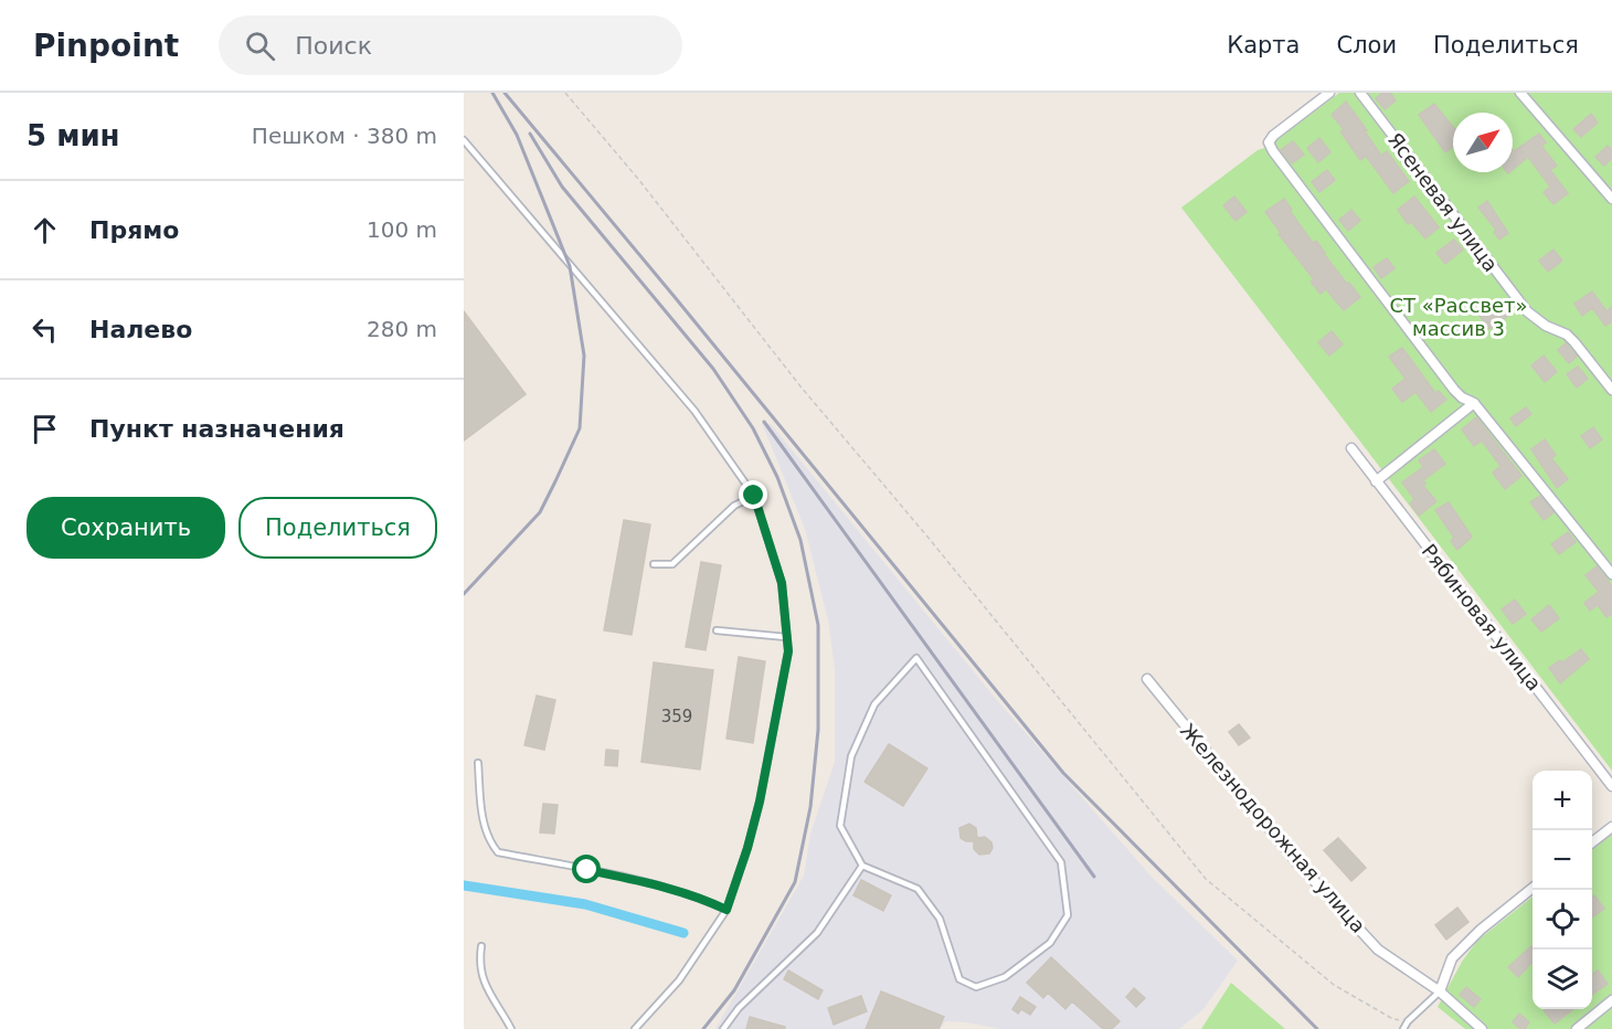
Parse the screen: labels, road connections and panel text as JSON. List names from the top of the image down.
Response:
{
  "streets": {
    "street": ["Ясеневая улица", "Рябиновая улица", "Железнодорожная улица"]
  },
  "parks": ["СТ «Рассвет» массив 3"],
  "house_numbers": ["359"],
  "north": "top right",
  "page": {
    "header": "Pinpoint",
    "search": "Поиск",
    "nav": ["Карта", "Слои", "Поделиться"],
    "heading": ["5 мин", "Пешком · 380 m"],
    "list": [
      ["Прямо", "100 m"],
      ["Налево", "280 m"],
      "Пункт назначения"
    ],
    "buttons": ["Сохранить", "Поделиться"],
    "map_buttons": ["+", "−"]
  }
}
